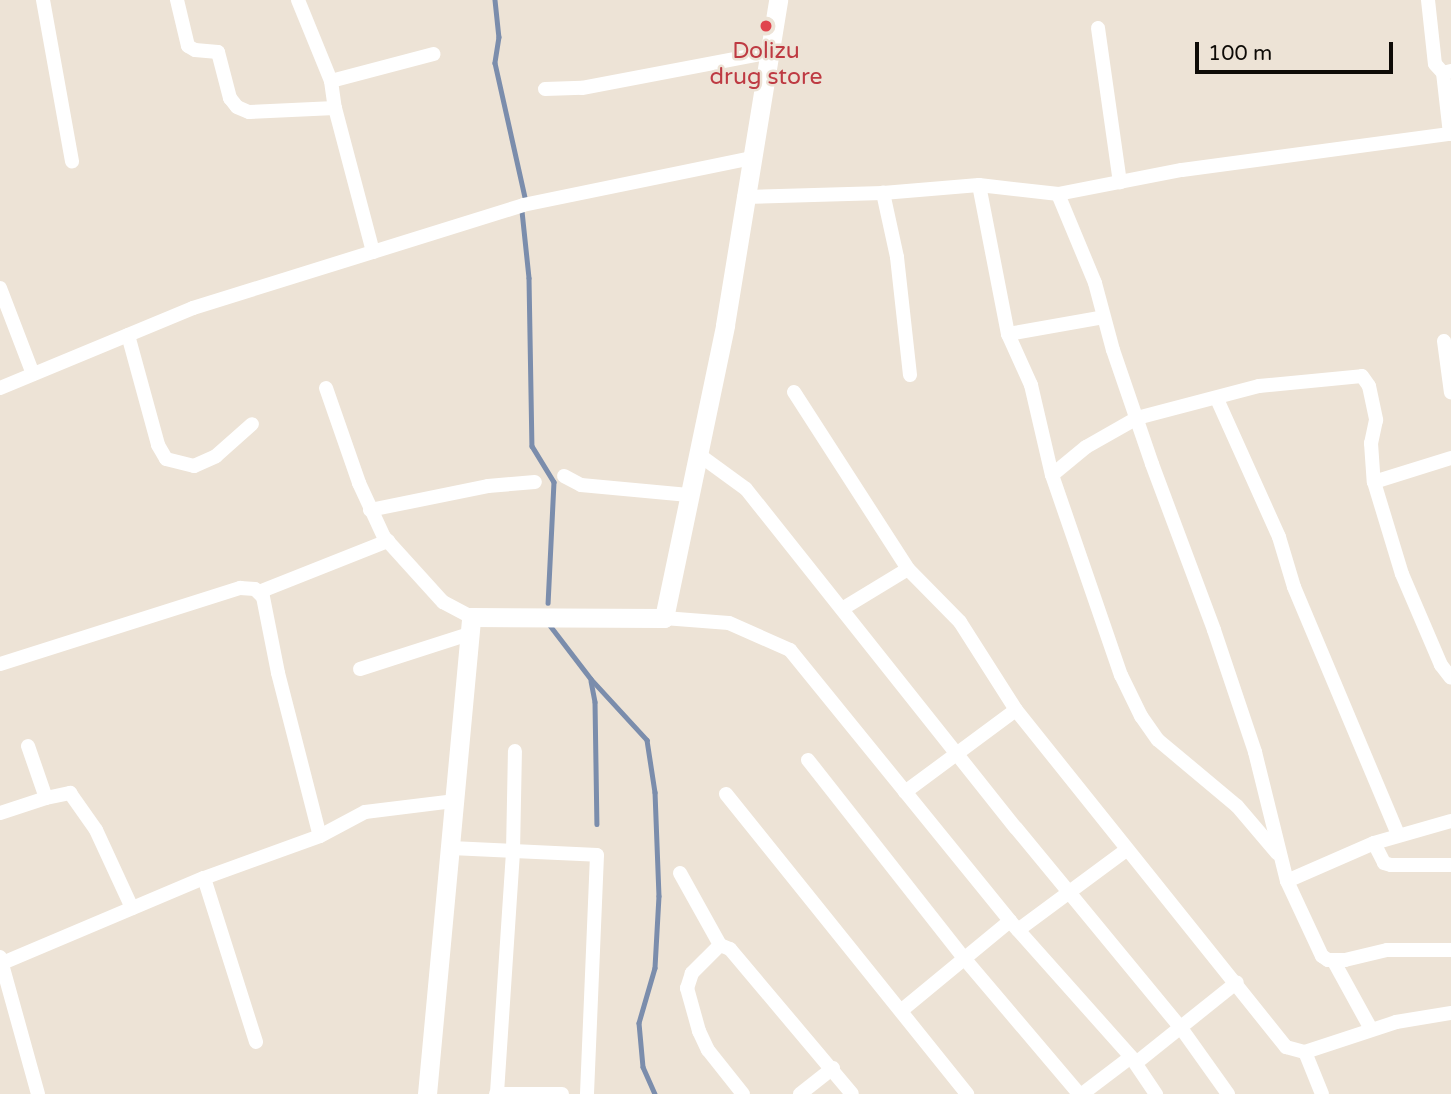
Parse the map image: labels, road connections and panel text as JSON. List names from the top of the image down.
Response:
{
  "places": ["Dolizu drug store"],
  "scale_bar": "100 m"
}
